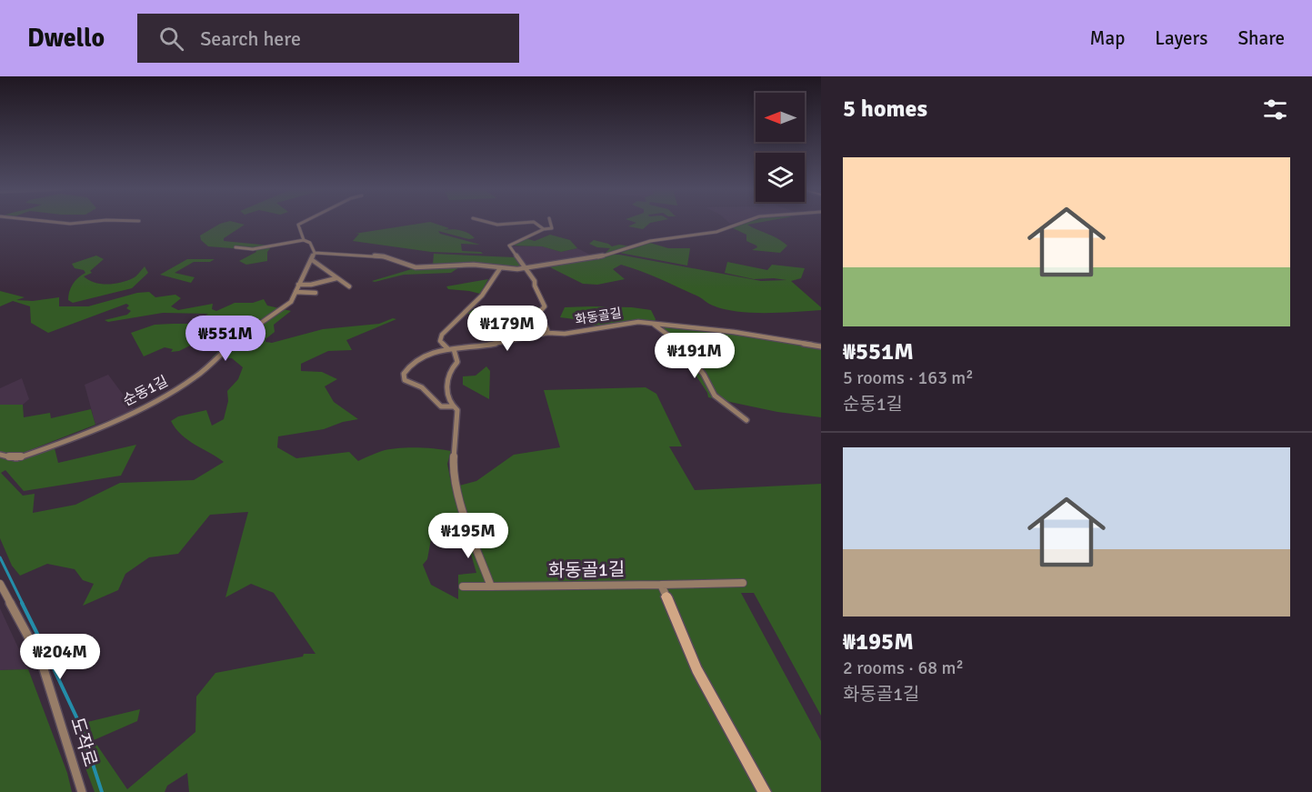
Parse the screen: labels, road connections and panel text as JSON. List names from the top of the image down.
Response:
{
  "streets": {
    "street": [
      "화동골길",
      "순동1길",
      "화동골1길",
      "도작로"
    ]
  },
  "north": "left",
  "page": {
    "header": "Dwello",
    "search": "Search here",
    "nav": ["Map", "Layers", "Share"],
    "heading": "5 homes",
    "list": [
      {
        "name": "₩551M",
        "note": "5 rooms · 163 m² · 순동1길"
      },
      {
        "name": "₩195M",
        "note": "2 rooms · 68 m² · 화동골1길"
      }
    ],
    "price": [
      "₩179M",
      "₩551M",
      "₩191M",
      "₩195M",
      "₩204M"
    ]
  }
}
